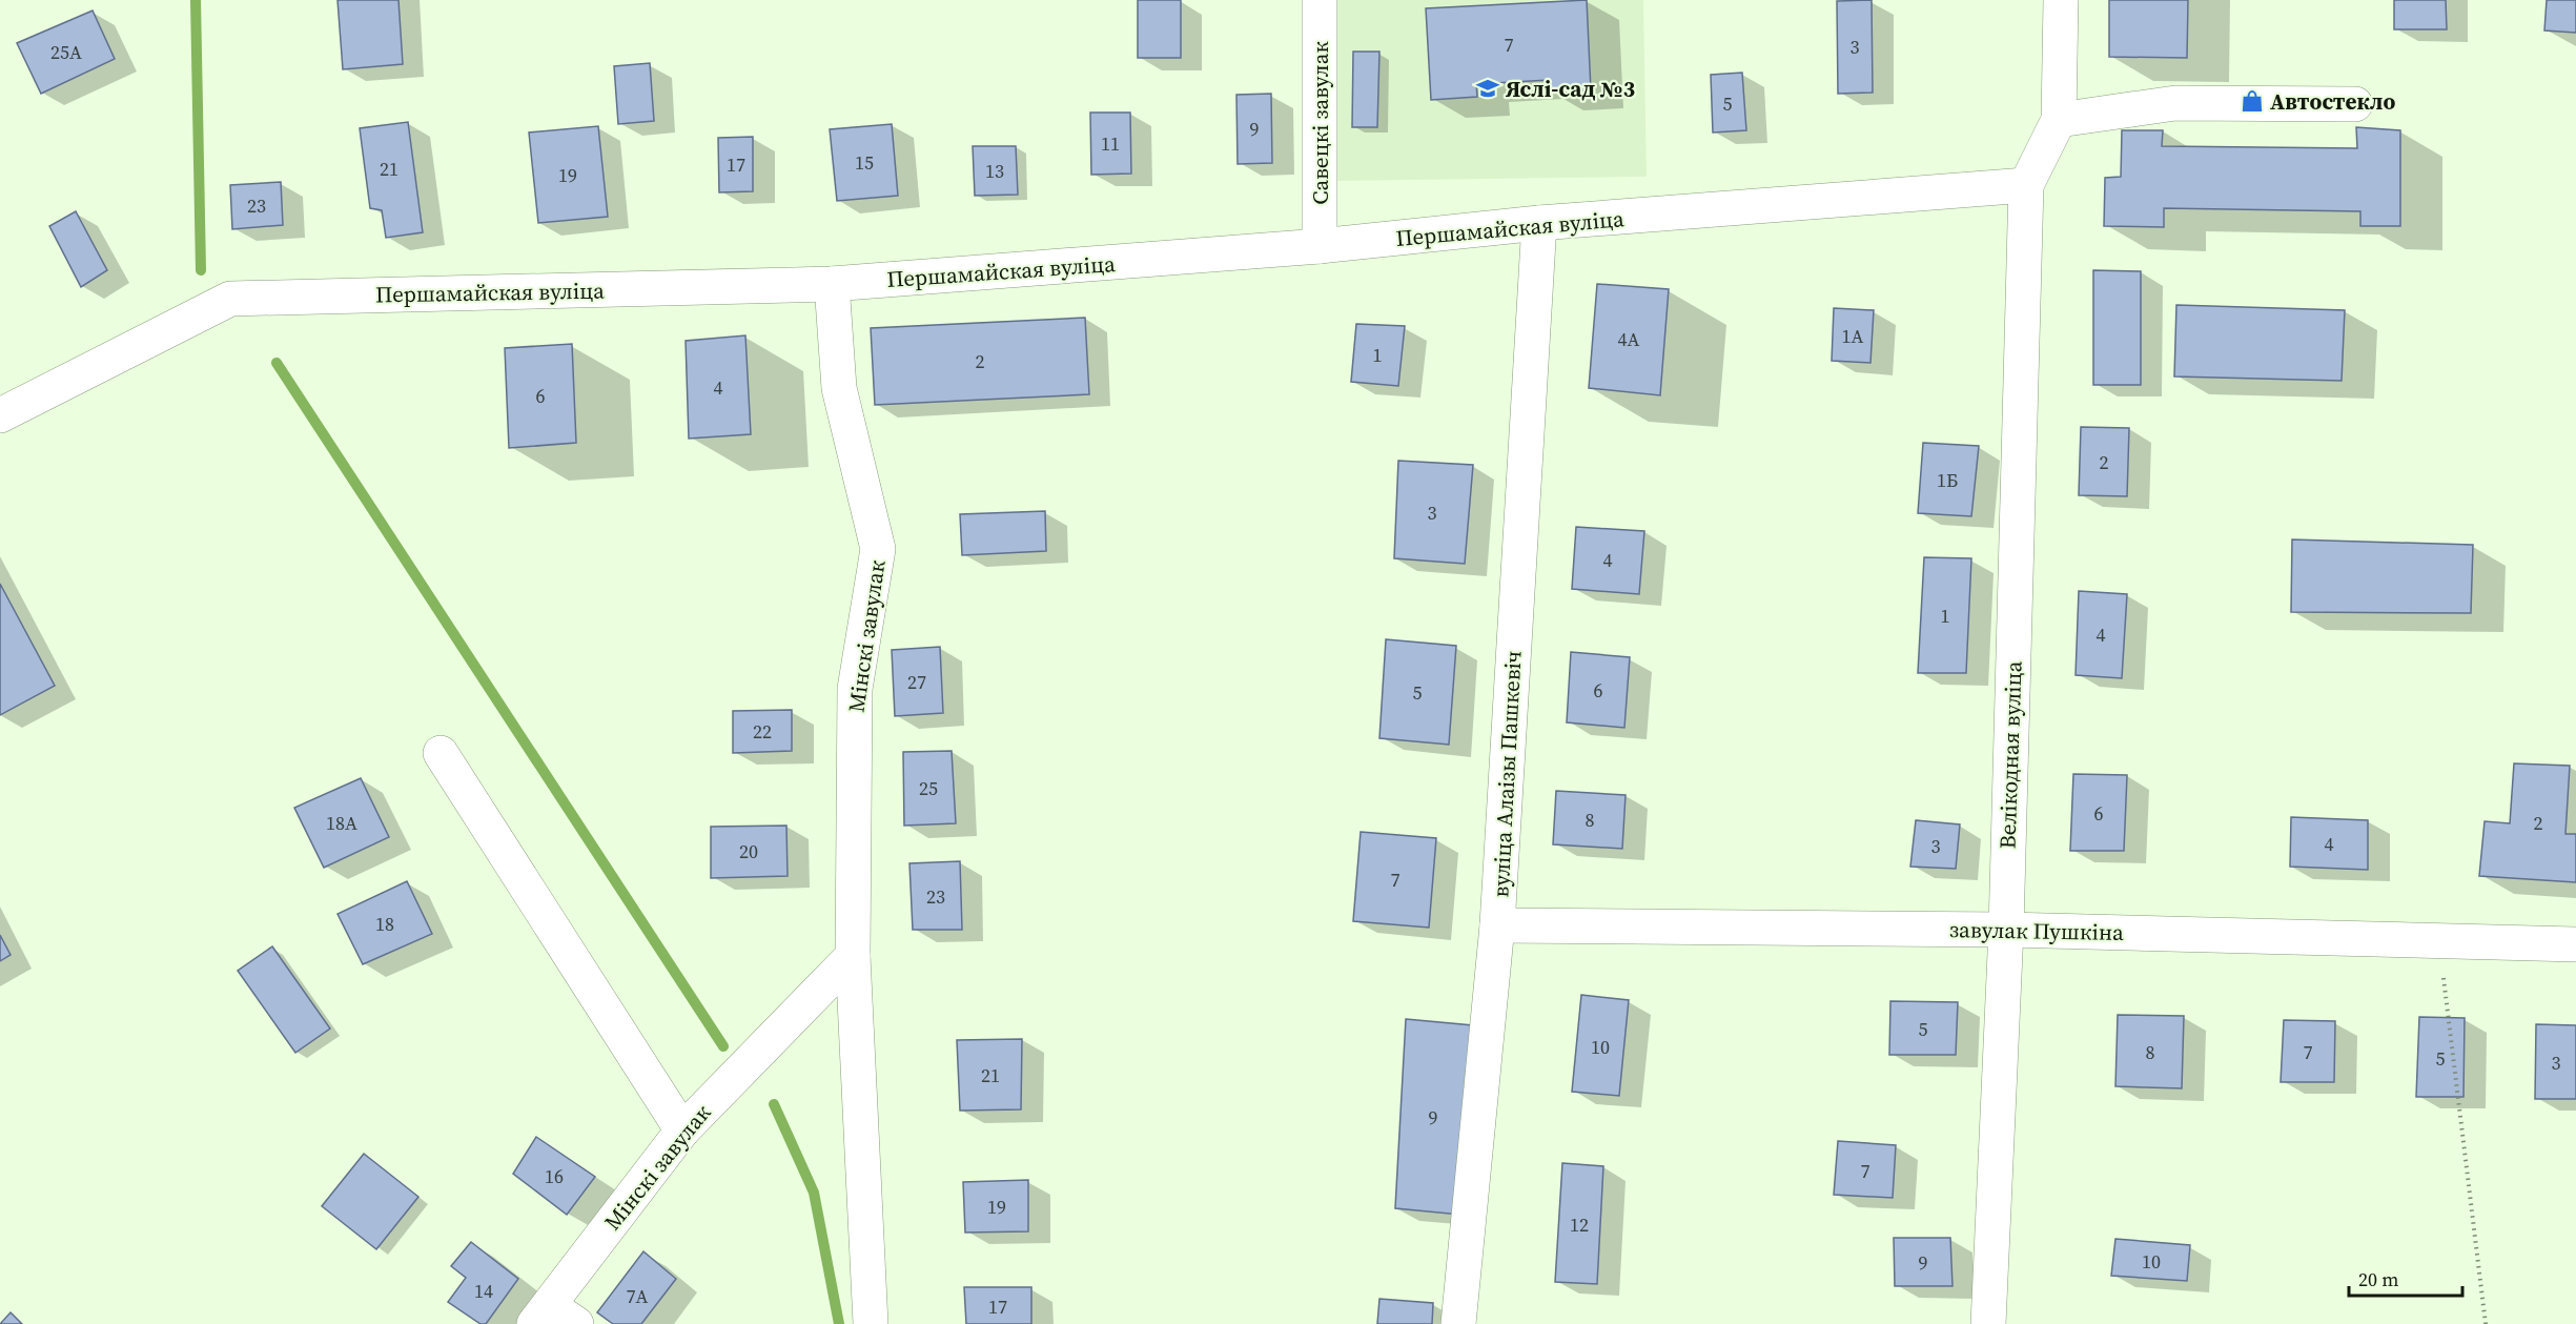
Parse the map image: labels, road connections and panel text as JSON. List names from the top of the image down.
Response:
{
  "streets": {
    "street": [
      "Савецкі завулак",
      "Першамайская вуліца",
      "Мінскі завулак",
      "Велікодная вуліца",
      "вуліца Алаізы Пашкевіч",
      "завулак Пушкіна"
    ]
  },
  "crossings": [
    ["Савецкі завулак", "Першамайская вуліца"],
    ["Першамайская вуліца", "Мінскі завулак"],
    ["Першамайская вуліца", "Велікодная вуліца"],
    ["Першамайская вуліца", "вуліца Алаізы Пашкевіч"],
    ["Велікодная вуліца", "завулак Пушкіна"],
    ["вуліца Алаізы Пашкевіч", "завулак Пушкіна"]
  ],
  "places": {
    "school or university": ["Яслі-сад №3"],
    "shop": ["Автостекло"]
  },
  "house_numbers": [
    "7",
    "3",
    "25А",
    "5",
    "9",
    "11",
    "15",
    "17",
    "21",
    "13",
    "19",
    "23",
    "1А",
    "4А",
    "1",
    "2",
    "4",
    "6",
    "2",
    "1Б",
    "3",
    "4",
    "1",
    "4",
    "27",
    "6",
    "5",
    "22",
    "25",
    "6",
    "8",
    "18А",
    "2",
    "4",
    "3",
    "20",
    "7",
    "23",
    "18",
    "5",
    "10",
    "8",
    "7",
    "5",
    "3",
    "21",
    "9",
    "7",
    "16",
    "19",
    "12",
    "10",
    "9",
    "14",
    "7А",
    "17"
  ],
  "scale_bar": "20 m"
}
